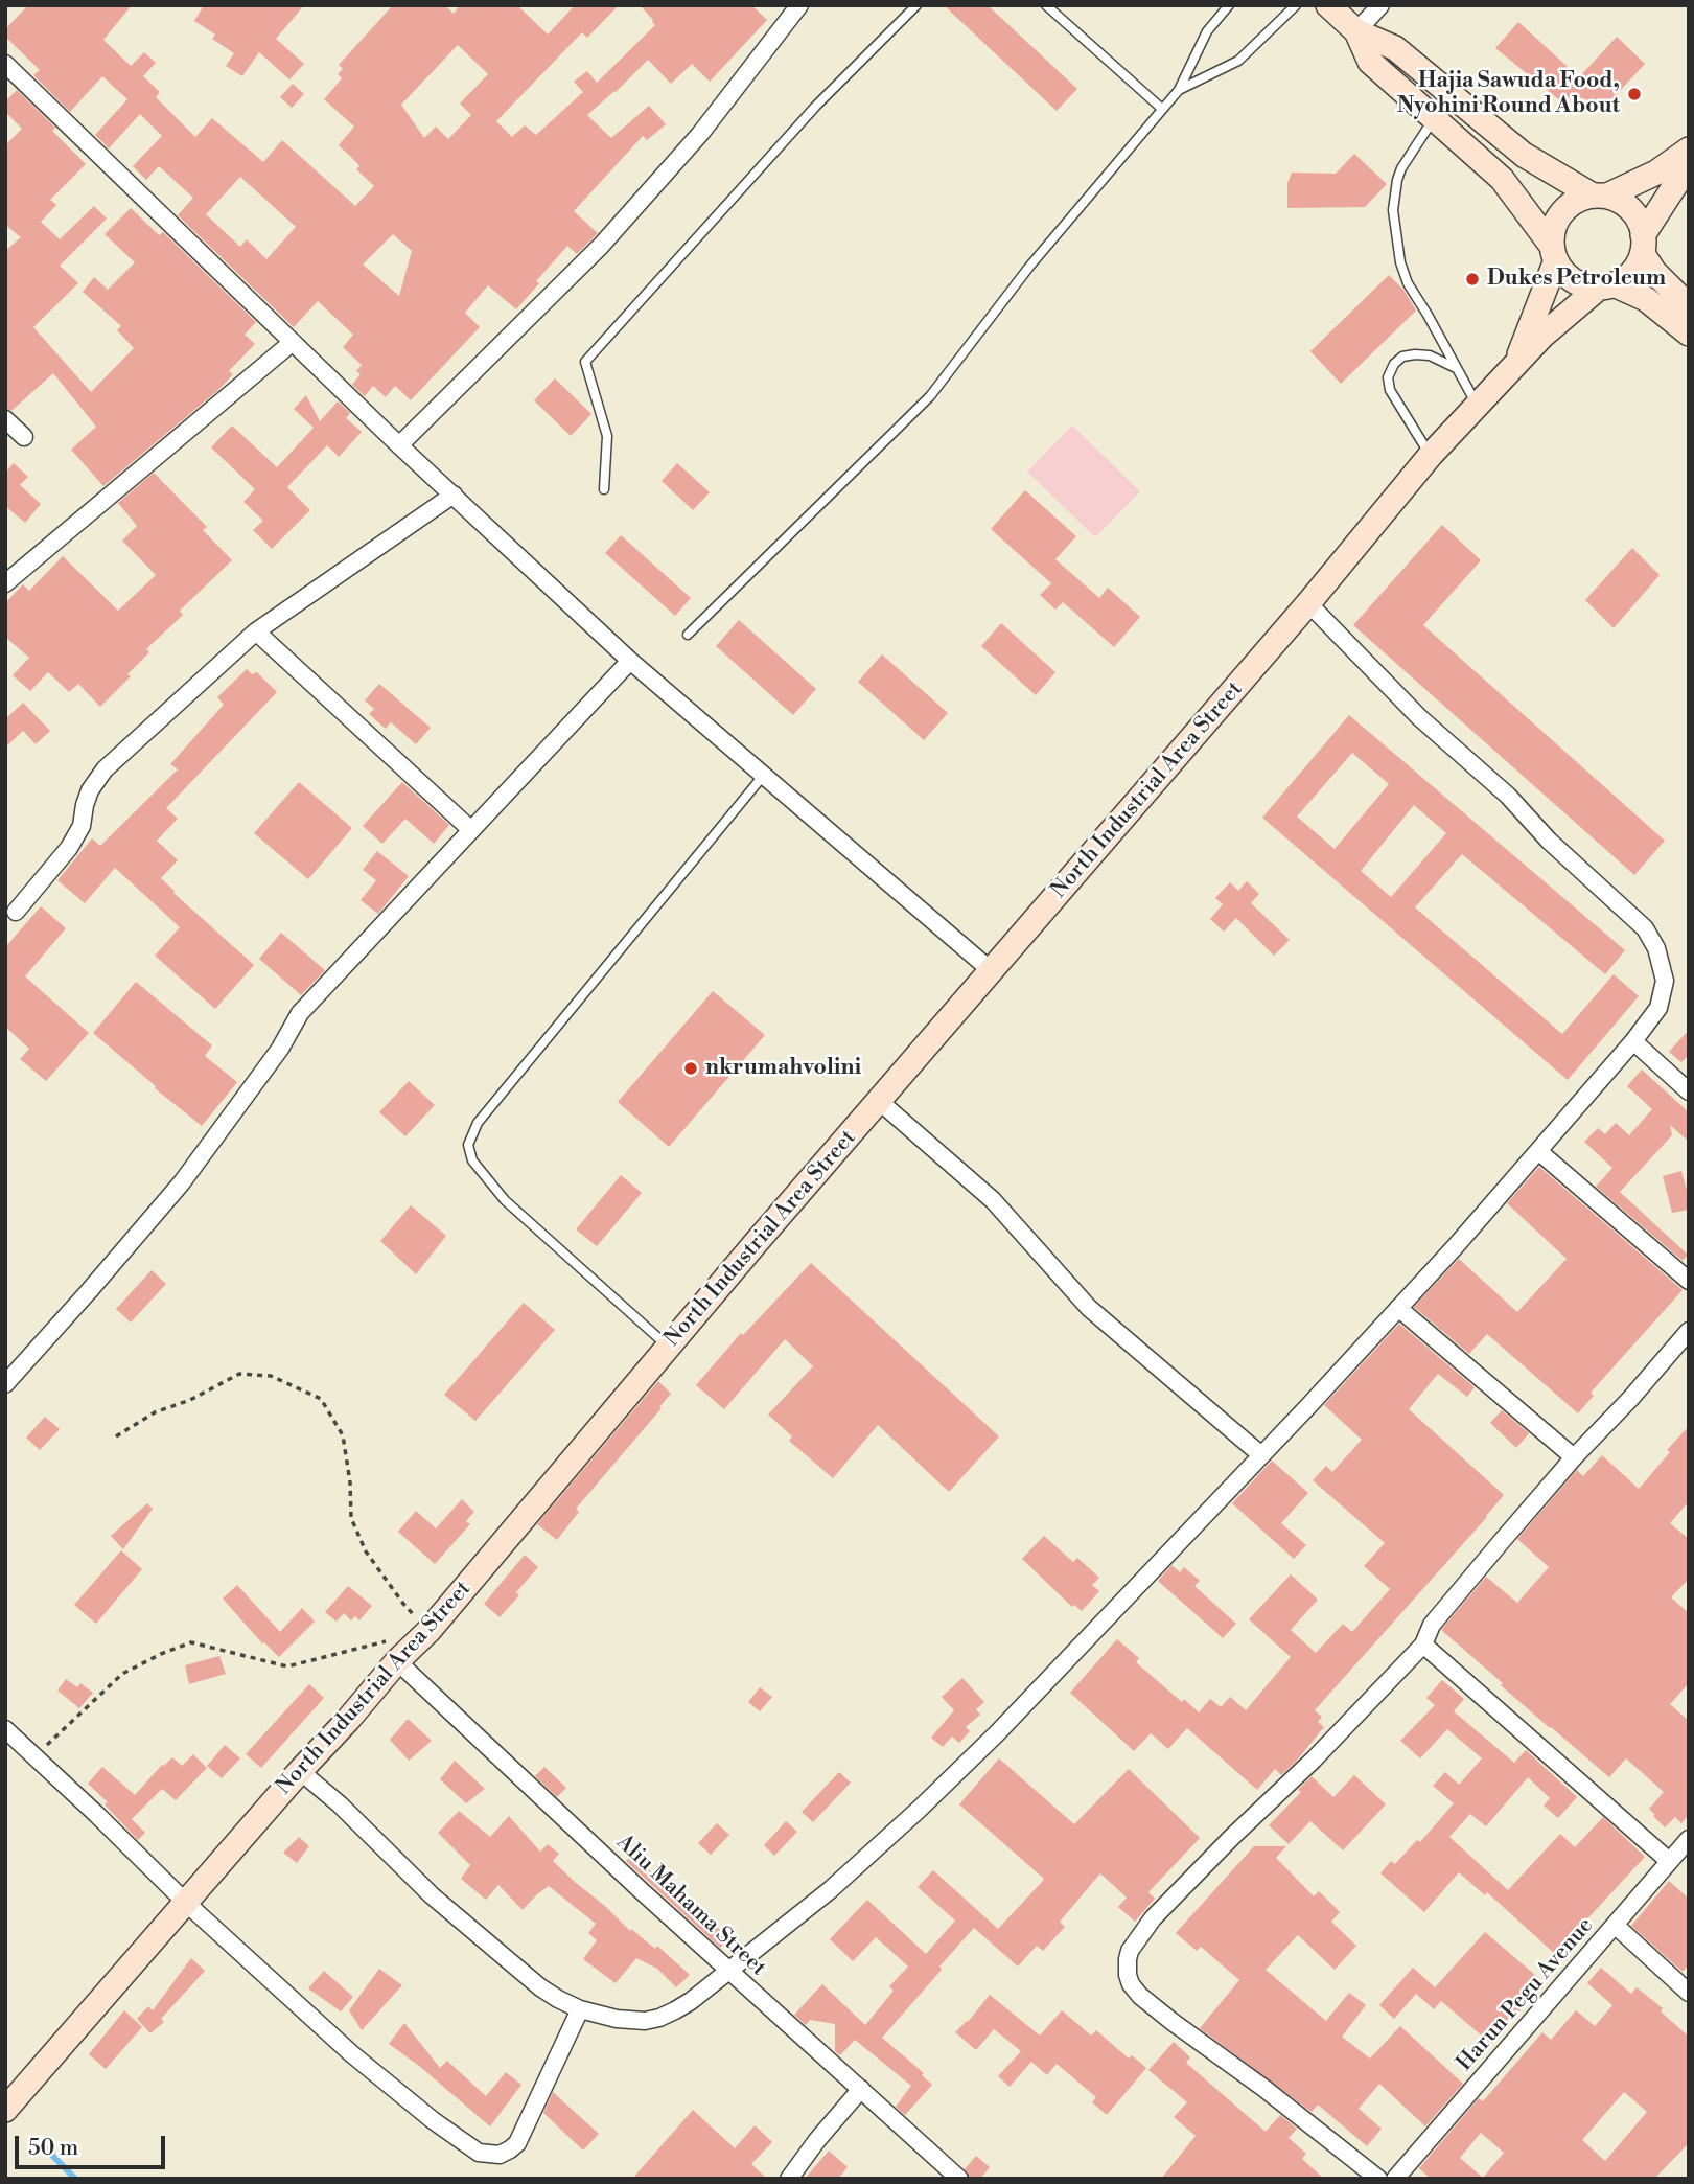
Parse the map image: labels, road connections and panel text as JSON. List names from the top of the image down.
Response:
{
  "streets": {
    "main road": ["North Industrial Area Street"],
    "street": ["Aliu Mahama Street", "Harun Pegu Avenue"]
  },
  "crossings": [
    ["North Industrial Area Street", "Aliu Mahama Street"]
  ],
  "places": ["Hajia Sawuda Food, Nyohini Round About", "Dukes Petroleum", "nkrumahvolini"],
  "scale_bar": "50 m"
}
